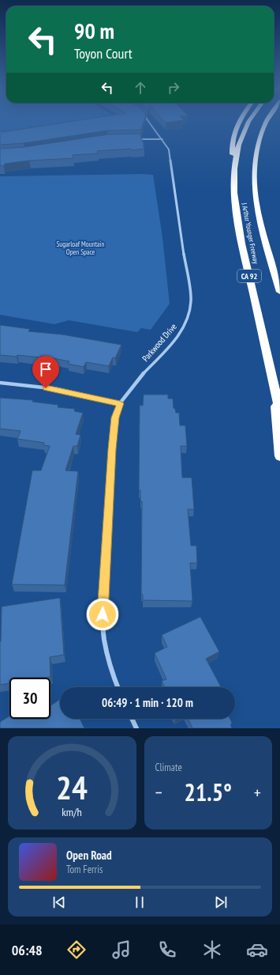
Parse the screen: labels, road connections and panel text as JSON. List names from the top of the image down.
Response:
{
  "streets": {
    "highway": ["J Arthur Younger Freeway", "CA 92"],
    "street": ["Parkwood Drive"]
  },
  "parks": ["Sugarloaf Mountain Open Space"],
  "page": {
    "turn": ["90 m", "Toyon Court"],
    "limit": "30",
    "trip": "06:49 · 1 min · 120 m",
    "tile": "Climate",
    "heat": ["−", "21.5°", "+"],
    "song": ["Open Road", "Tom Ferris"],
    "tabs": "06:48",
    "gauge": ["24", "km/h"]
  }
}
